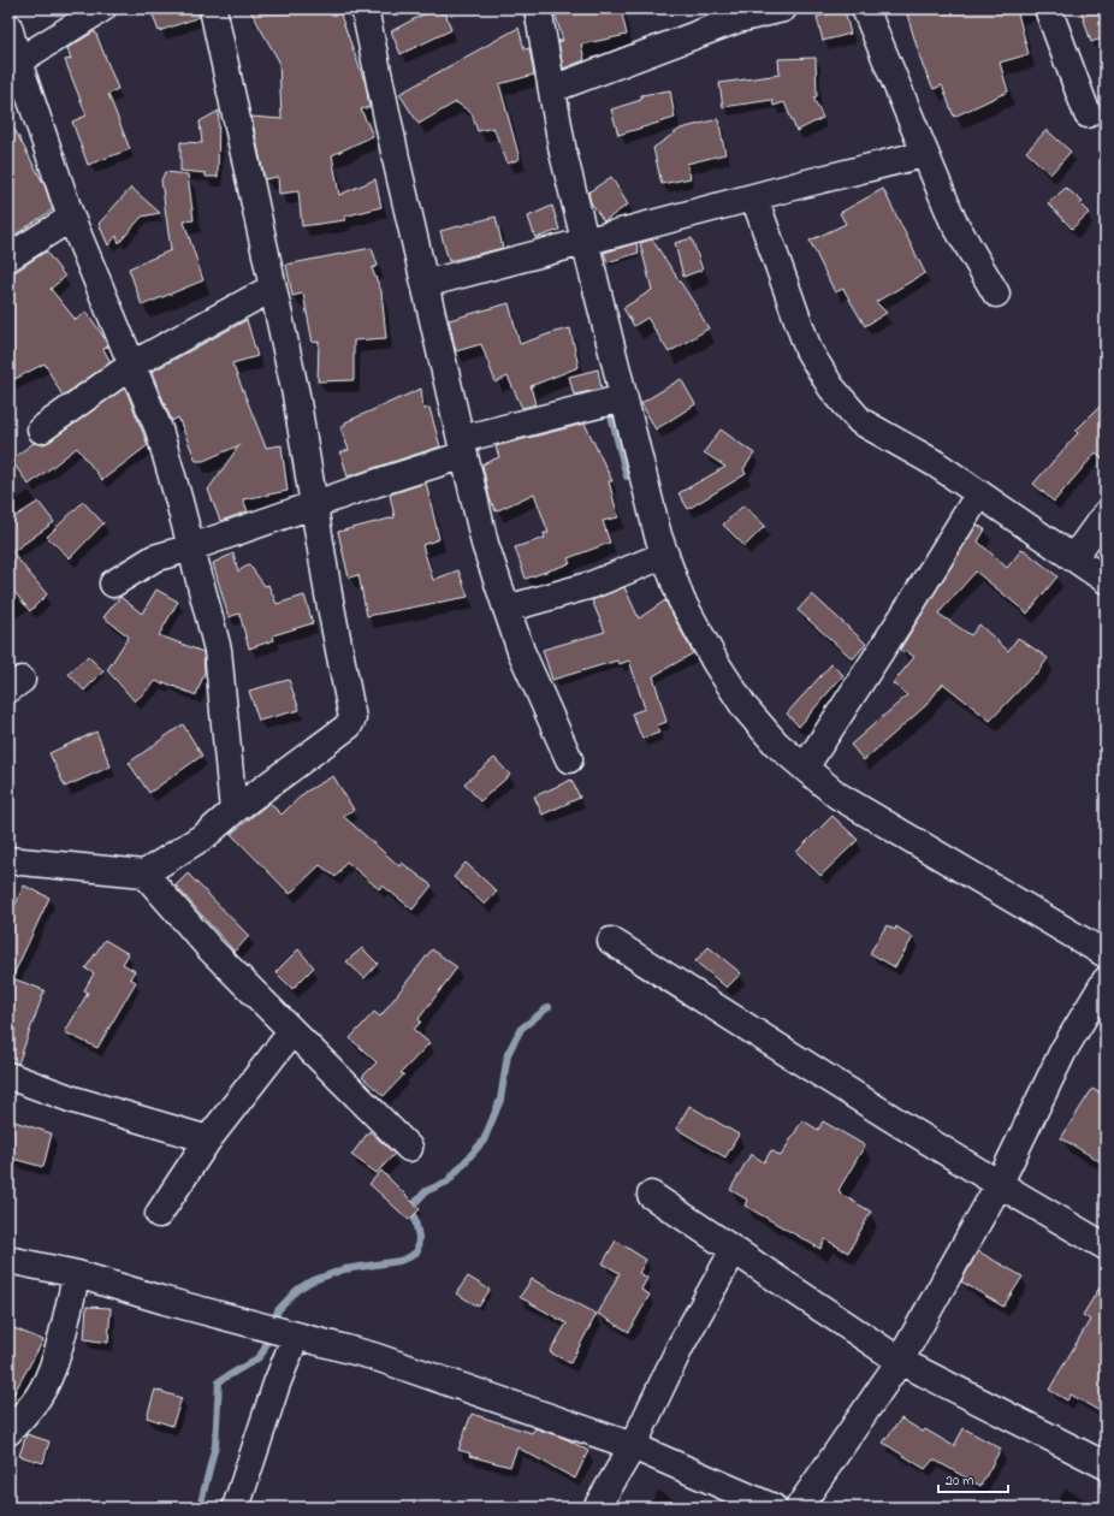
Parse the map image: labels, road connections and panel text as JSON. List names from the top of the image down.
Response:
{
  "scale_bar": "20 m"
}
